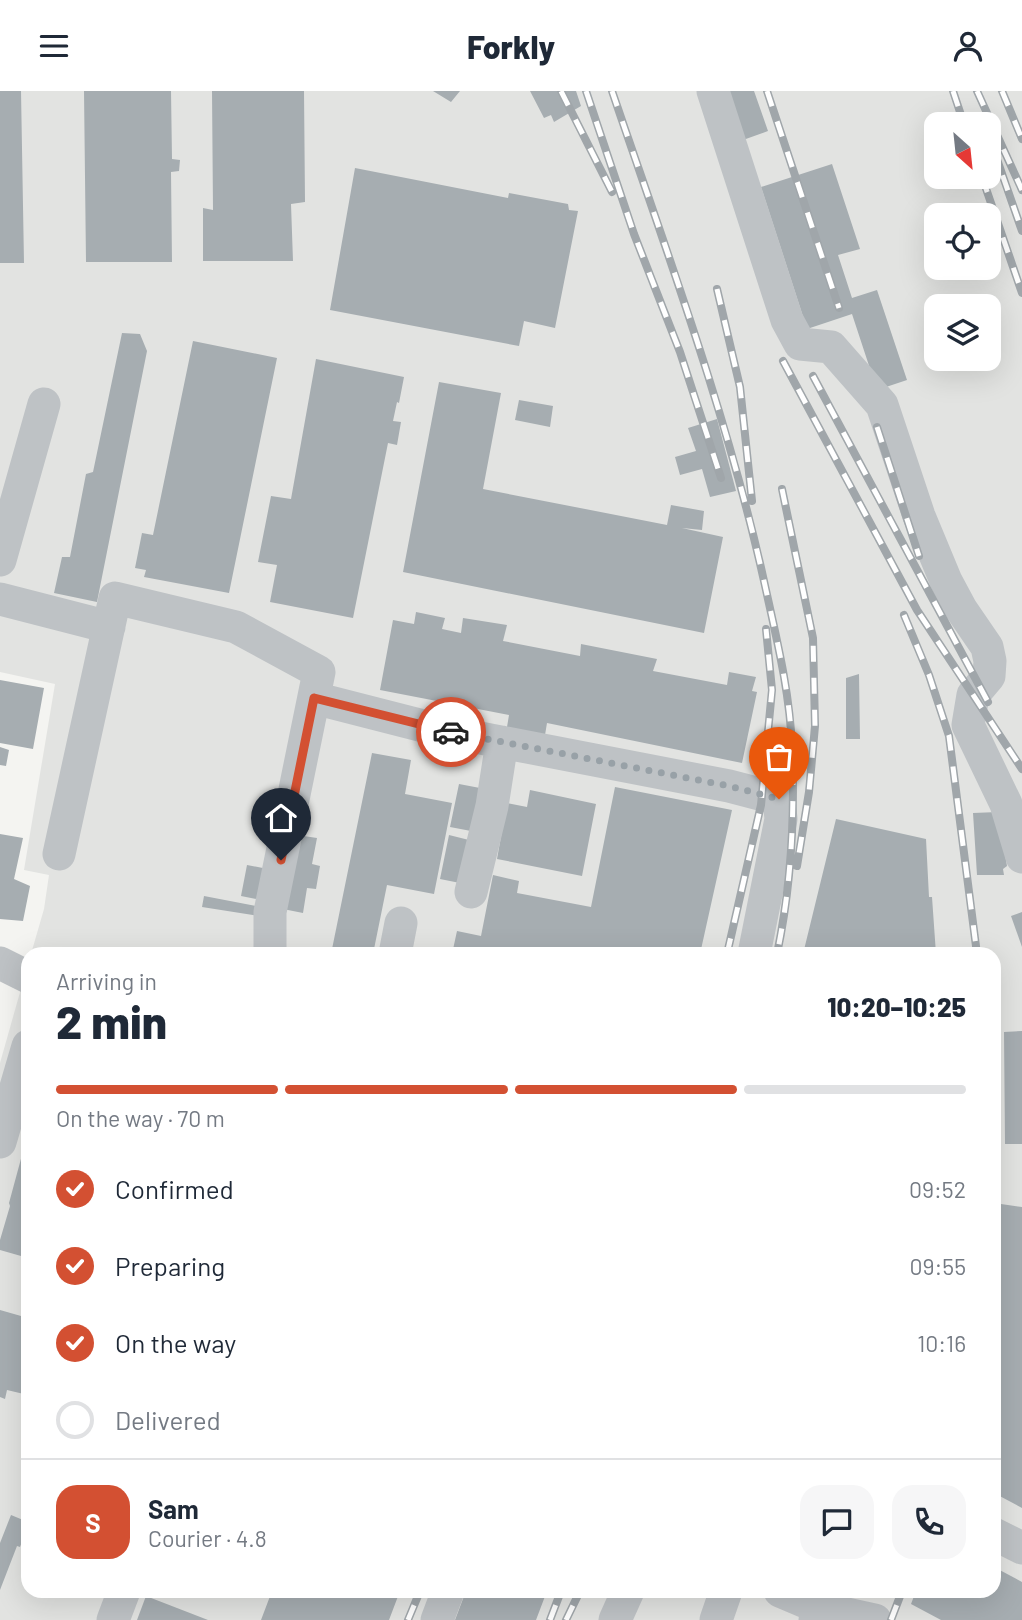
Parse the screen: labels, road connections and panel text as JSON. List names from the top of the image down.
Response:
{
  "north": "bottom right",
  "page": {
    "header": "Forkly",
    "heading": ["2 min", "Arriving in", "10:20–10:25"],
    "panel": ["Sam", "Courier · 4.8"],
    "bar": "On the way · 70 m",
    "list": [
      ["Confirmed", "09:52"],
      ["Preparing", "09:55"],
      ["On the way", "10:16"],
      "Delivered"
    ],
    "round": "S"
  }
}
